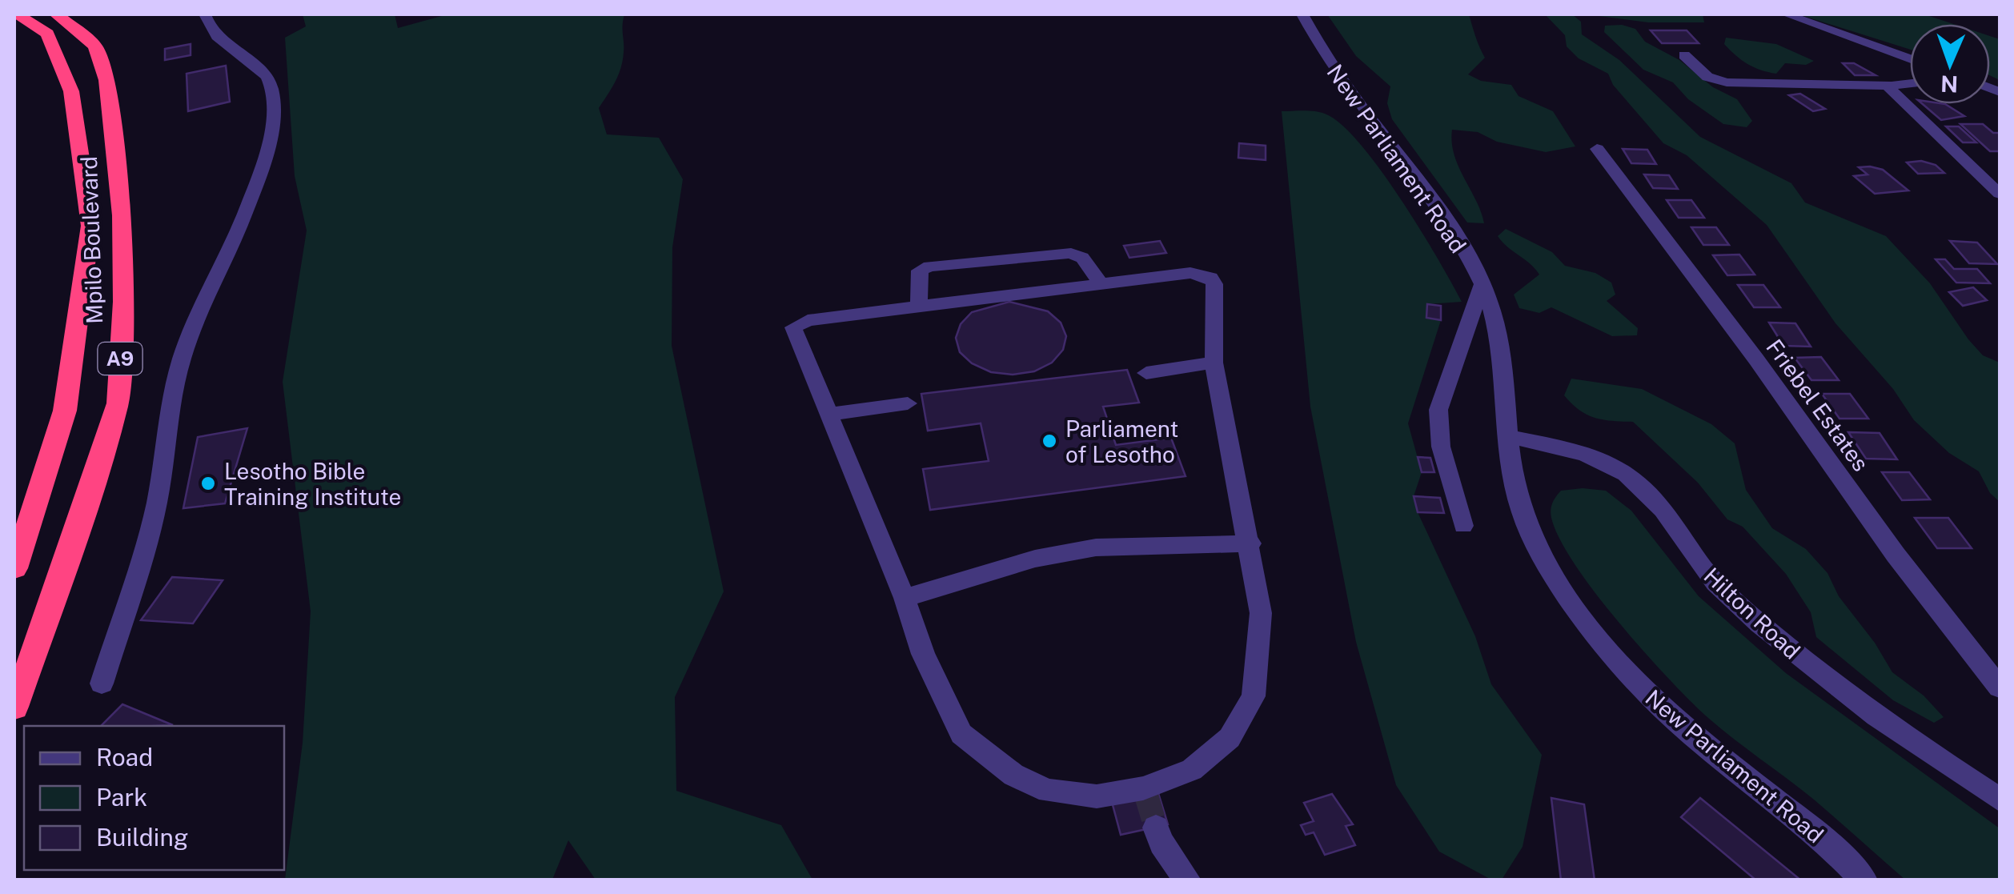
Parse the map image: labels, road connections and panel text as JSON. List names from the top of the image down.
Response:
{
  "streets": {
    "highway": ["Mpilo Boulevard", "A9"],
    "street": ["New Parliament Road", "Friebel Estates", "Hilton Road"]
  },
  "crossings": [
    ["New Parliament Road", "Hilton Road"]
  ],
  "places": ["Parliament of Lesotho", "Lesotho Bible Training Institute"],
  "legend": ["Road", "Park", "Building"],
  "north": "bottom"
}
